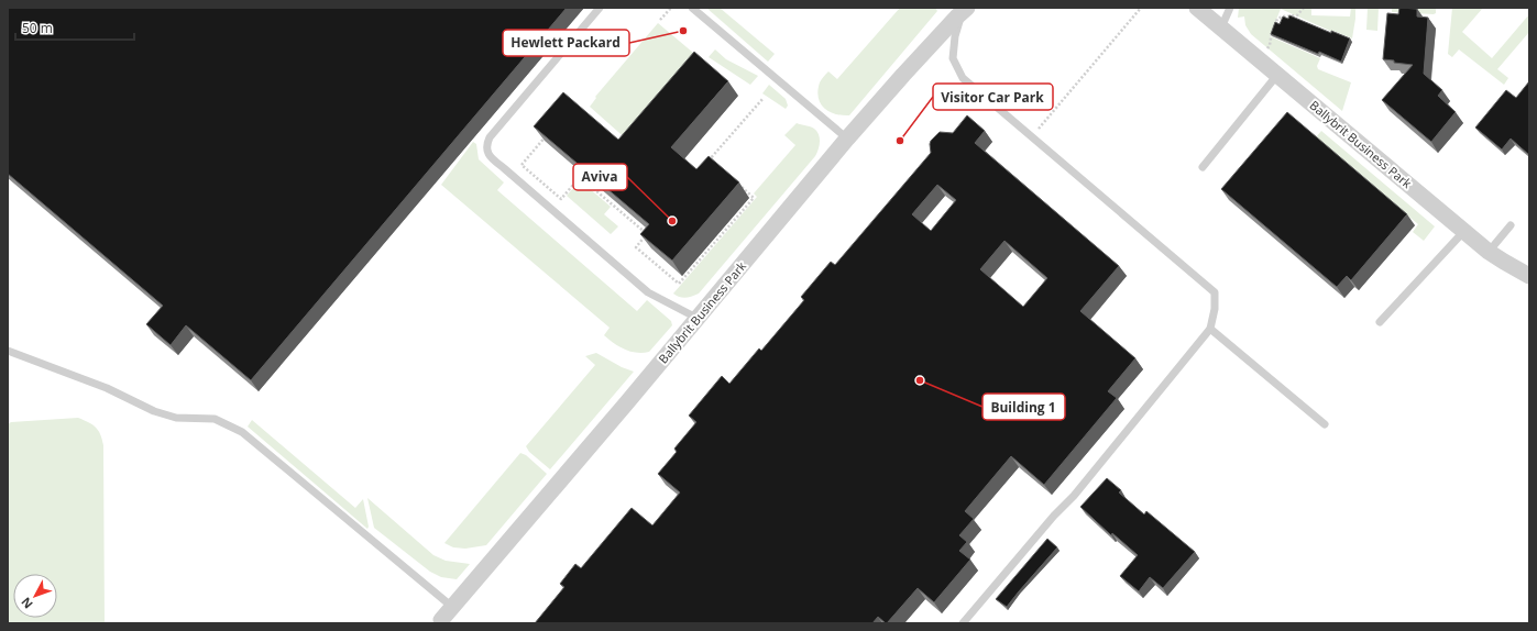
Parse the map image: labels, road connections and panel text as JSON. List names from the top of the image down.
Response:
{
  "streets": {
    "street": ["Ballybrit Business Park"]
  },
  "places": [
    "Hewlett Packard",
    "Visitor Car Park",
    "Aviva",
    "Building 1"
  ],
  "scale_bar": "50 m",
  "north": "bottom left"
}
